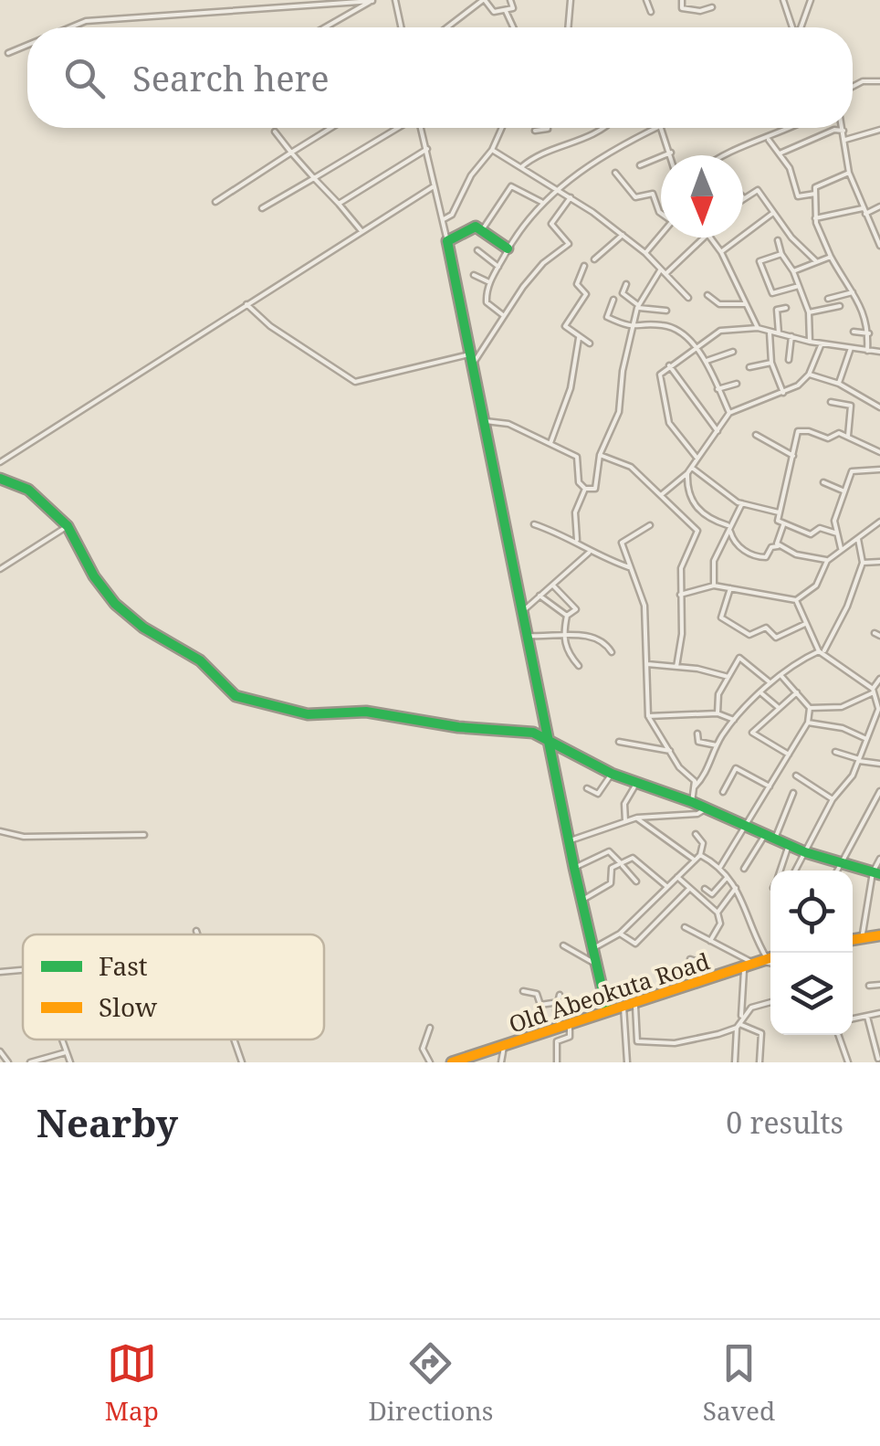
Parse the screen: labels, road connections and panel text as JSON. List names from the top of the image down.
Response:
{
  "streets": {
    "main road": ["Old Abeokuta Road"]
  },
  "legend": ["Fast", "Slow"],
  "north": "bottom",
  "page": {
    "search": "Search here",
    "heading": ["Nearby", "0 results"],
    "nav": ["Map", "Directions", "Saved"]
  }
}
